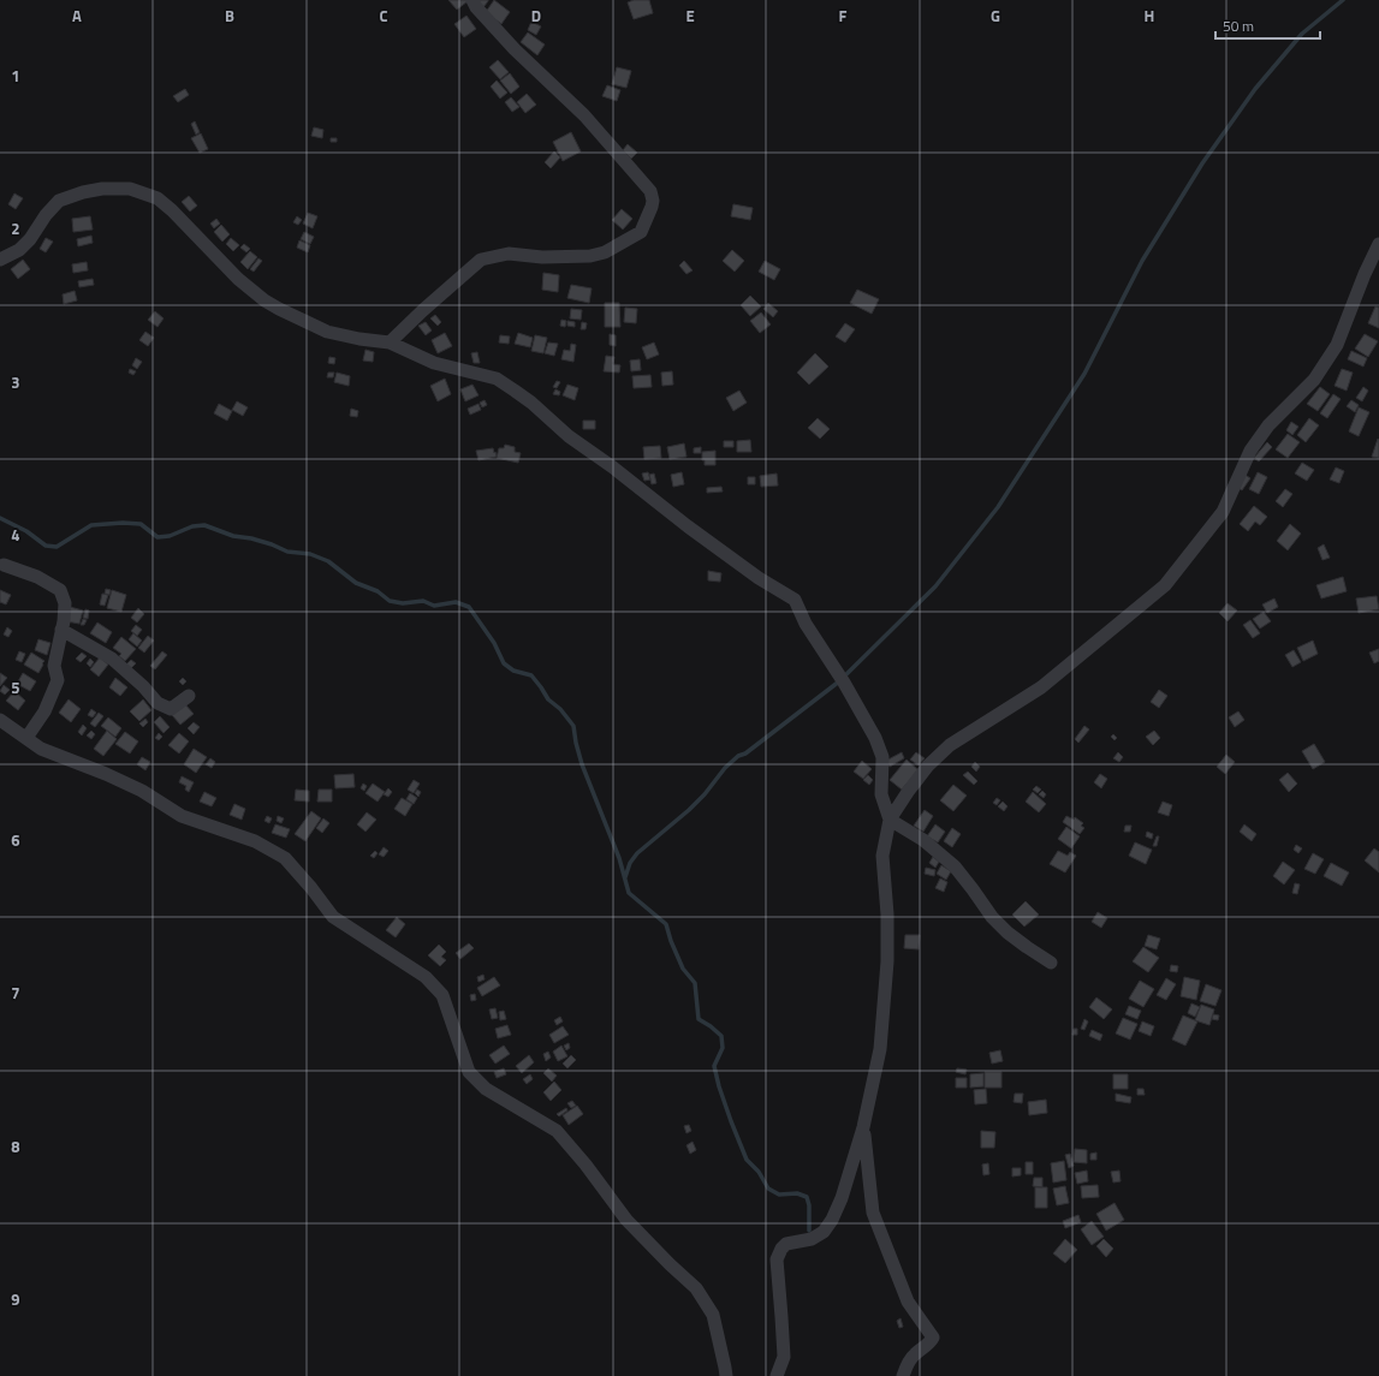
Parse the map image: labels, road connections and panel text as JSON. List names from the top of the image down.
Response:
{
  "scale_bar": "50 m",
  "grid": {
    "columns": [
      "A",
      "B",
      "C",
      "D",
      "E",
      "F",
      "G",
      "H"
    ],
    "rows": [
      "1",
      "2",
      "3",
      "4",
      "5",
      "6",
      "7",
      "8",
      "9"
    ]
  }
}
